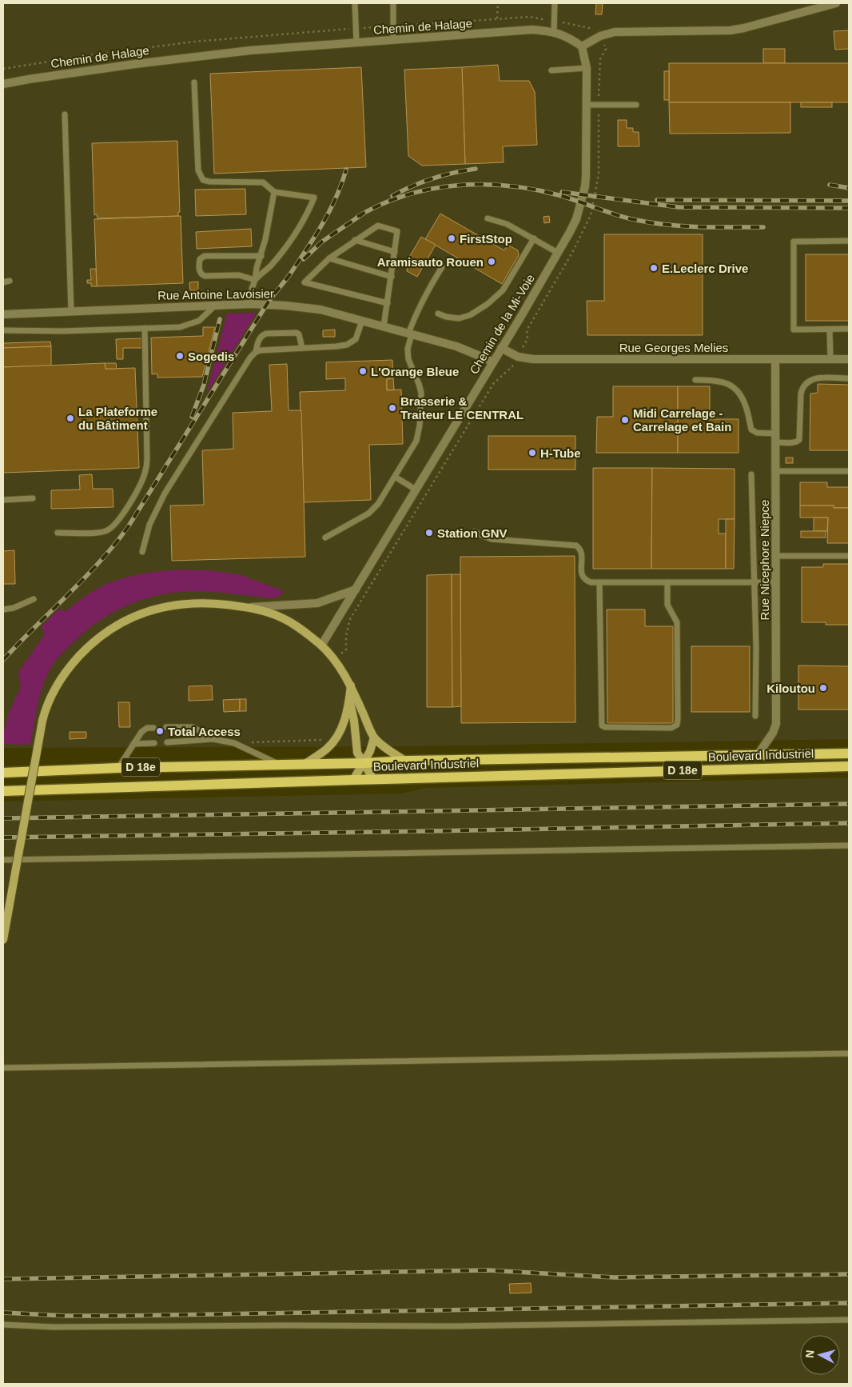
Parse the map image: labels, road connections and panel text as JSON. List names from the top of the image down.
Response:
{
  "streets": {
    "main road": ["Boulevard Industriel", "D 18e"],
    "street": [
      "Chemin de Halage",
      "Rue Antoine Lavoisier",
      "Chemin de la Mi-Voie",
      "Rue Georges Melies",
      "Rue Nicephore Niepce"
    ]
  },
  "crossings": [
    ["Chemin de Halage", "Chemin de la Mi-Voie"],
    ["Rue Antoine Lavoisier", "Chemin de la Mi-Voie"],
    ["Chemin de la Mi-Voie", "Rue Georges Melies"],
    ["Rue Georges Melies", "Rue Nicephore Niepce"],
    ["Rue Nicephore Niepce", "Boulevard Industriel"]
  ],
  "places": [
    "FirstStop",
    "Aramisauto Rouen",
    "E.Leclerc Drive",
    "Sogedis",
    "L'Orange Bleue",
    "Brasserie & Traiteur LE CENTRAL",
    "La Plateforme du Bâtiment",
    "Midi Carrelage - Carrelage et Bain",
    "H-Tube",
    "Station GNV",
    "Kiloutou",
    "Total Access"
  ],
  "north": "left"
}
